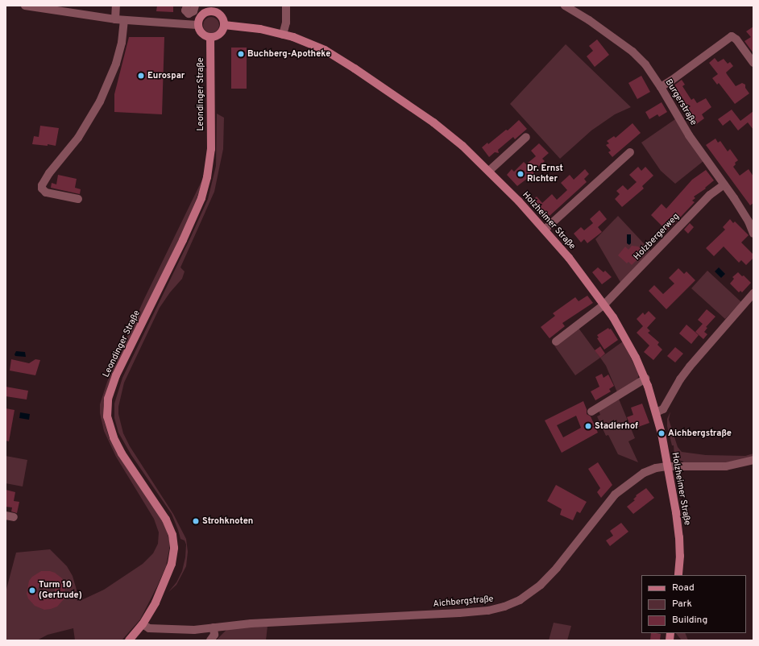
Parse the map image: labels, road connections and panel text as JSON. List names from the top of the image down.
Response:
{
  "streets": {
    "street": [
      "Leondinger Straße",
      "Burgerstraße",
      "Holzheimer Straße",
      "Holzbergerweg",
      "Aichbergstraße"
    ]
  },
  "crossings": [
    ["Leondinger Straße", "Holzheimer Straße"],
    ["Leondinger Straße", "Aichbergstraße"],
    ["Burgerstraße", "Holzbergerweg"],
    ["Holzheimer Straße", "Holzbergerweg"],
    ["Holzheimer Straße", "Aichbergstraße"]
  ],
  "places": [
    "Buchberg-Apotheke",
    "Eurospar",
    "Dr. Ernst Richter",
    "Stadlerhof",
    "Aichbergstraße",
    "Strohknoten",
    "Turm 10 (Gertrude)"
  ],
  "legend": ["Road", "Park", "Building"]
}
